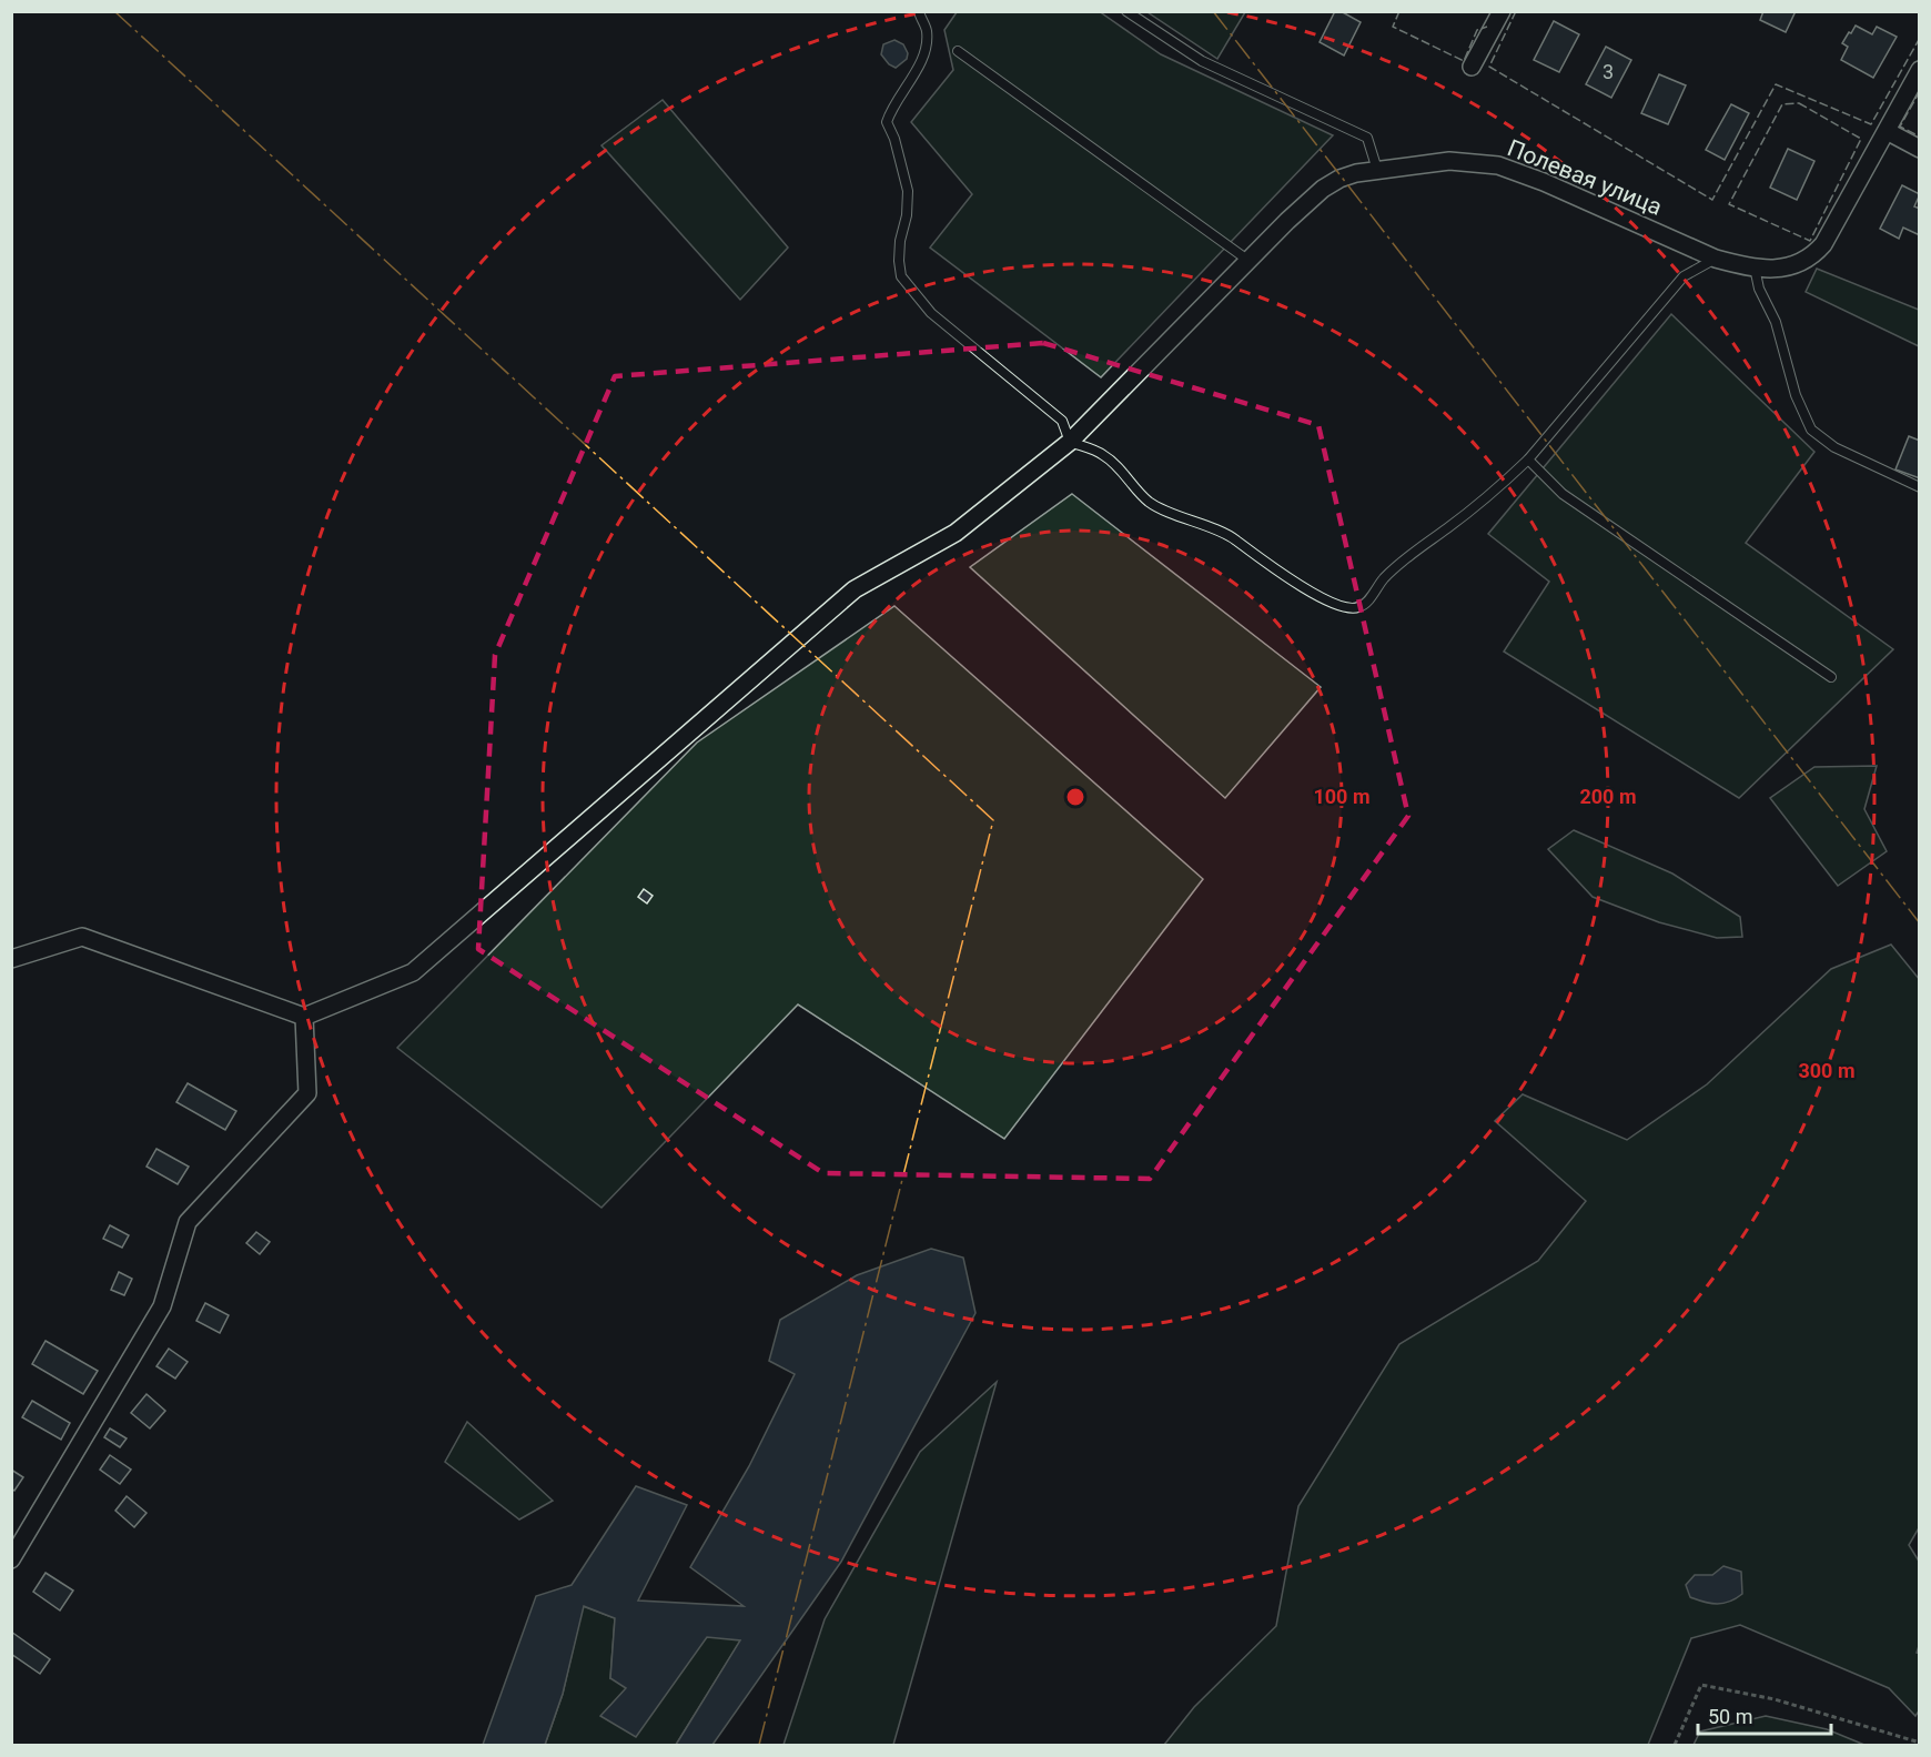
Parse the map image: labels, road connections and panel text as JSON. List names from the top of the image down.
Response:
{
  "streets": {
    "street": ["Полевая улица"]
  },
  "house_numbers": ["3"],
  "scale_bar": "50 m",
  "rings": ["100 m", "200 m", "300 m"]
}
